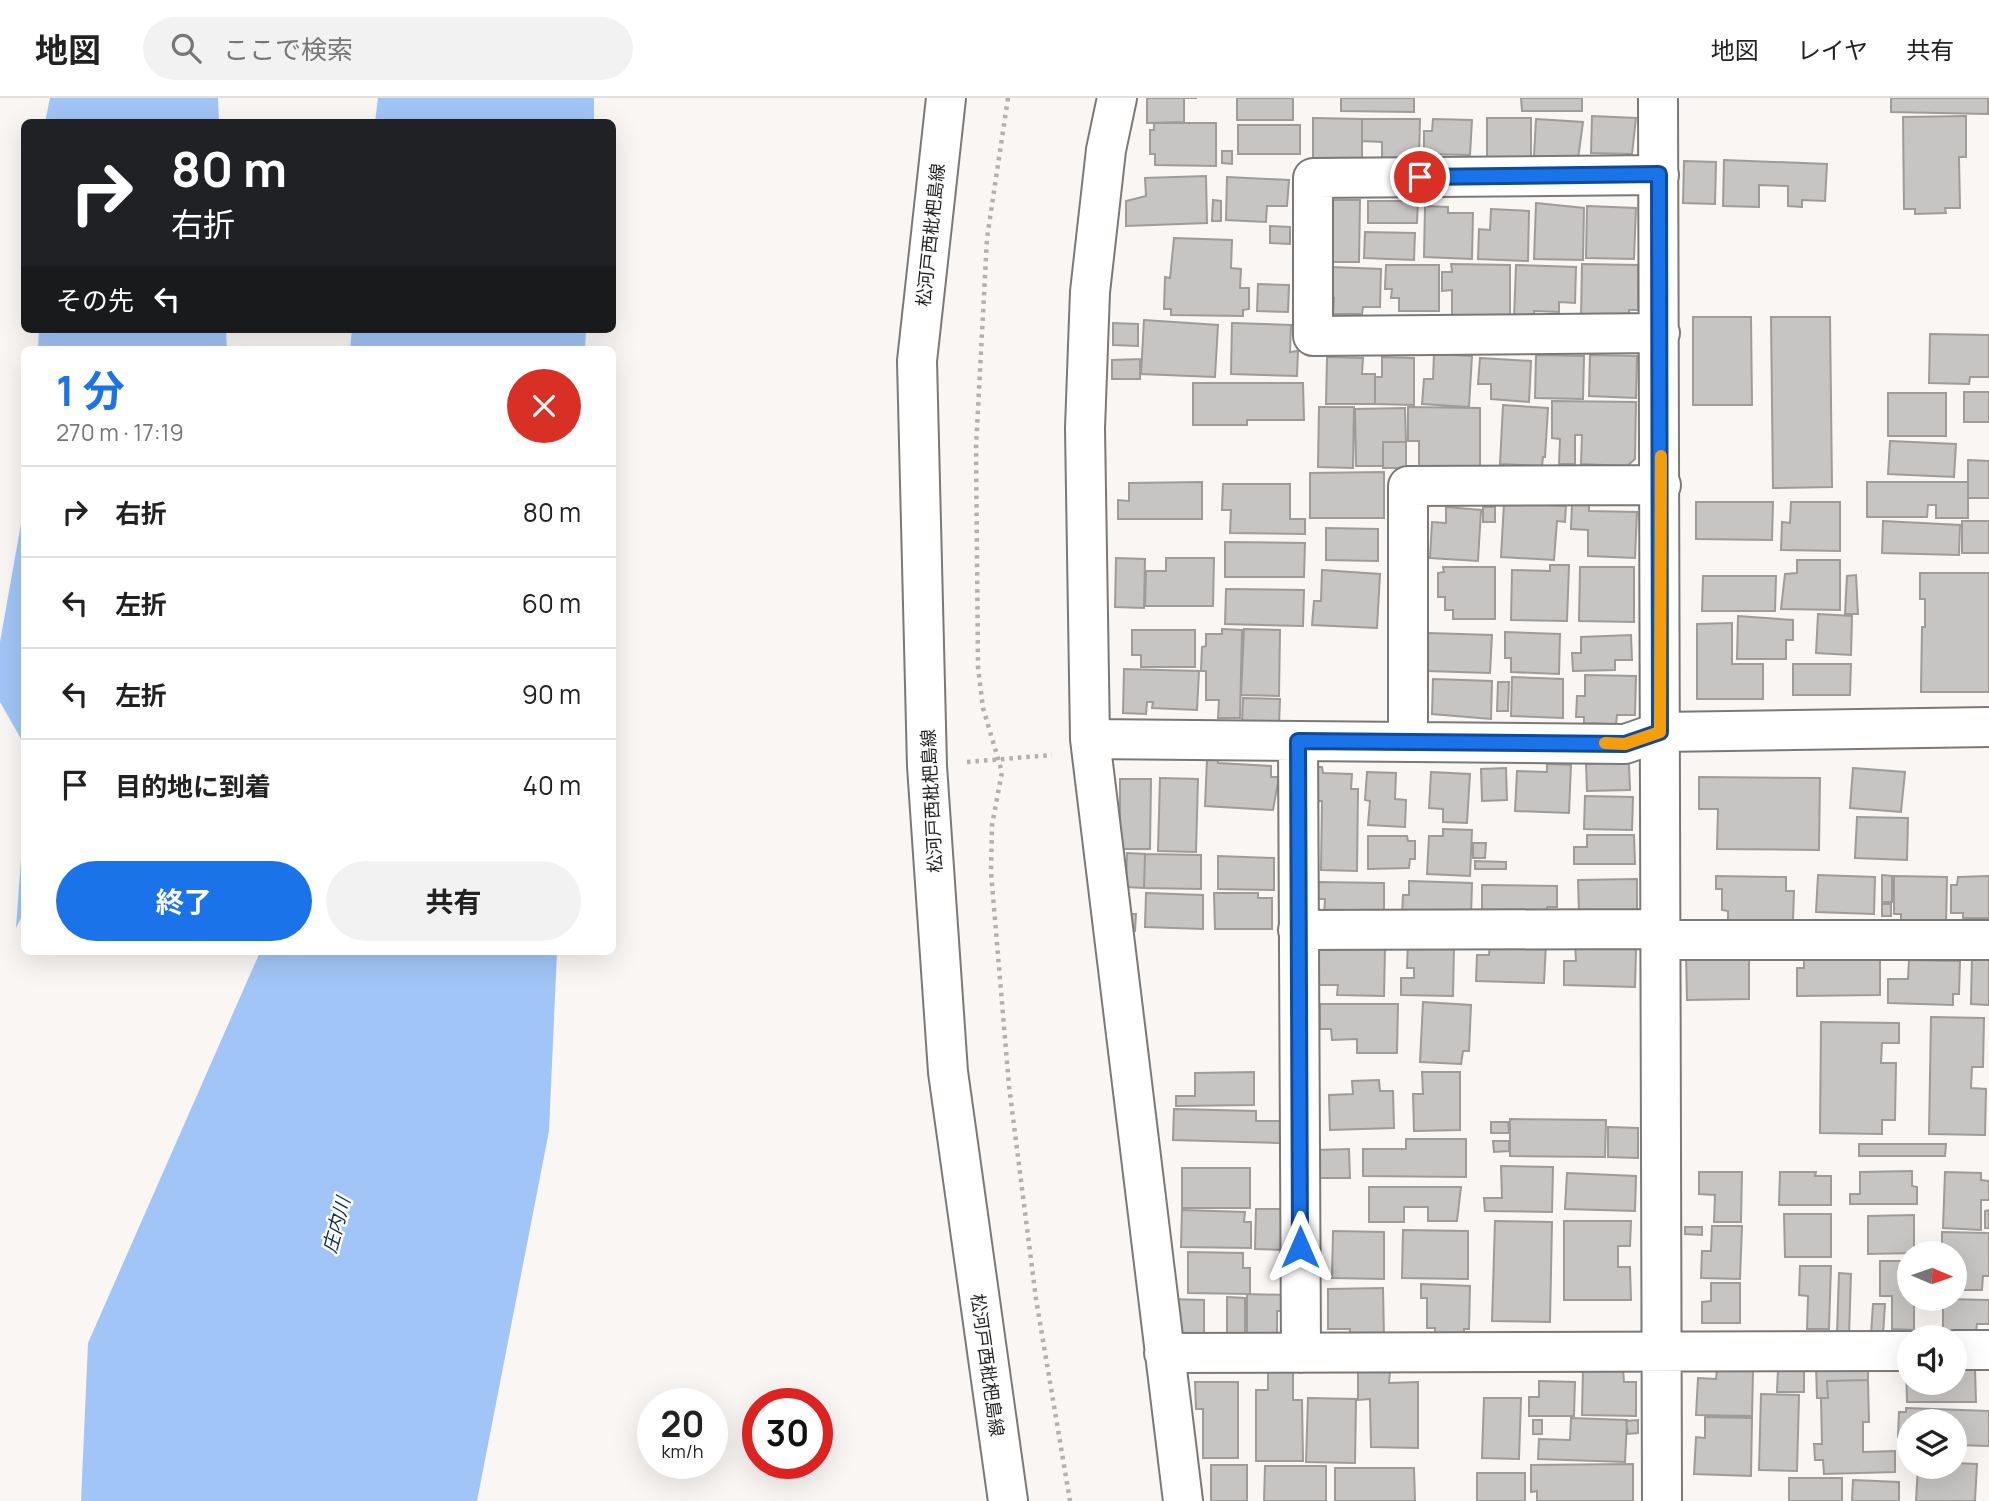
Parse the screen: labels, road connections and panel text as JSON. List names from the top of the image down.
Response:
{
  "streets": {
    "street": ["松河戸西枇杷島線"]
  },
  "water": ["庄内川"],
  "north": "right",
  "page": {
    "header": "地図",
    "search": "ここで検索",
    "nav": ["地図", "レイヤ", "共有"],
    "turn": ["80 m", "右折"],
    "then": "その先",
    "heading": ["1 分", "270 m · 17:19"],
    "list": [
      {
        "name": "右折",
        "value": "80 m"
      },
      {
        "name": "左折",
        "value": "60 m"
      },
      {
        "name": "左折",
        "value": "90 m"
      },
      {
        "name": "目的地に到着",
        "value": "40 m"
      }
    ],
    "buttons": ["終了", "共有"],
    "speed": "20 km/h",
    "limit": "30"
  }
}
